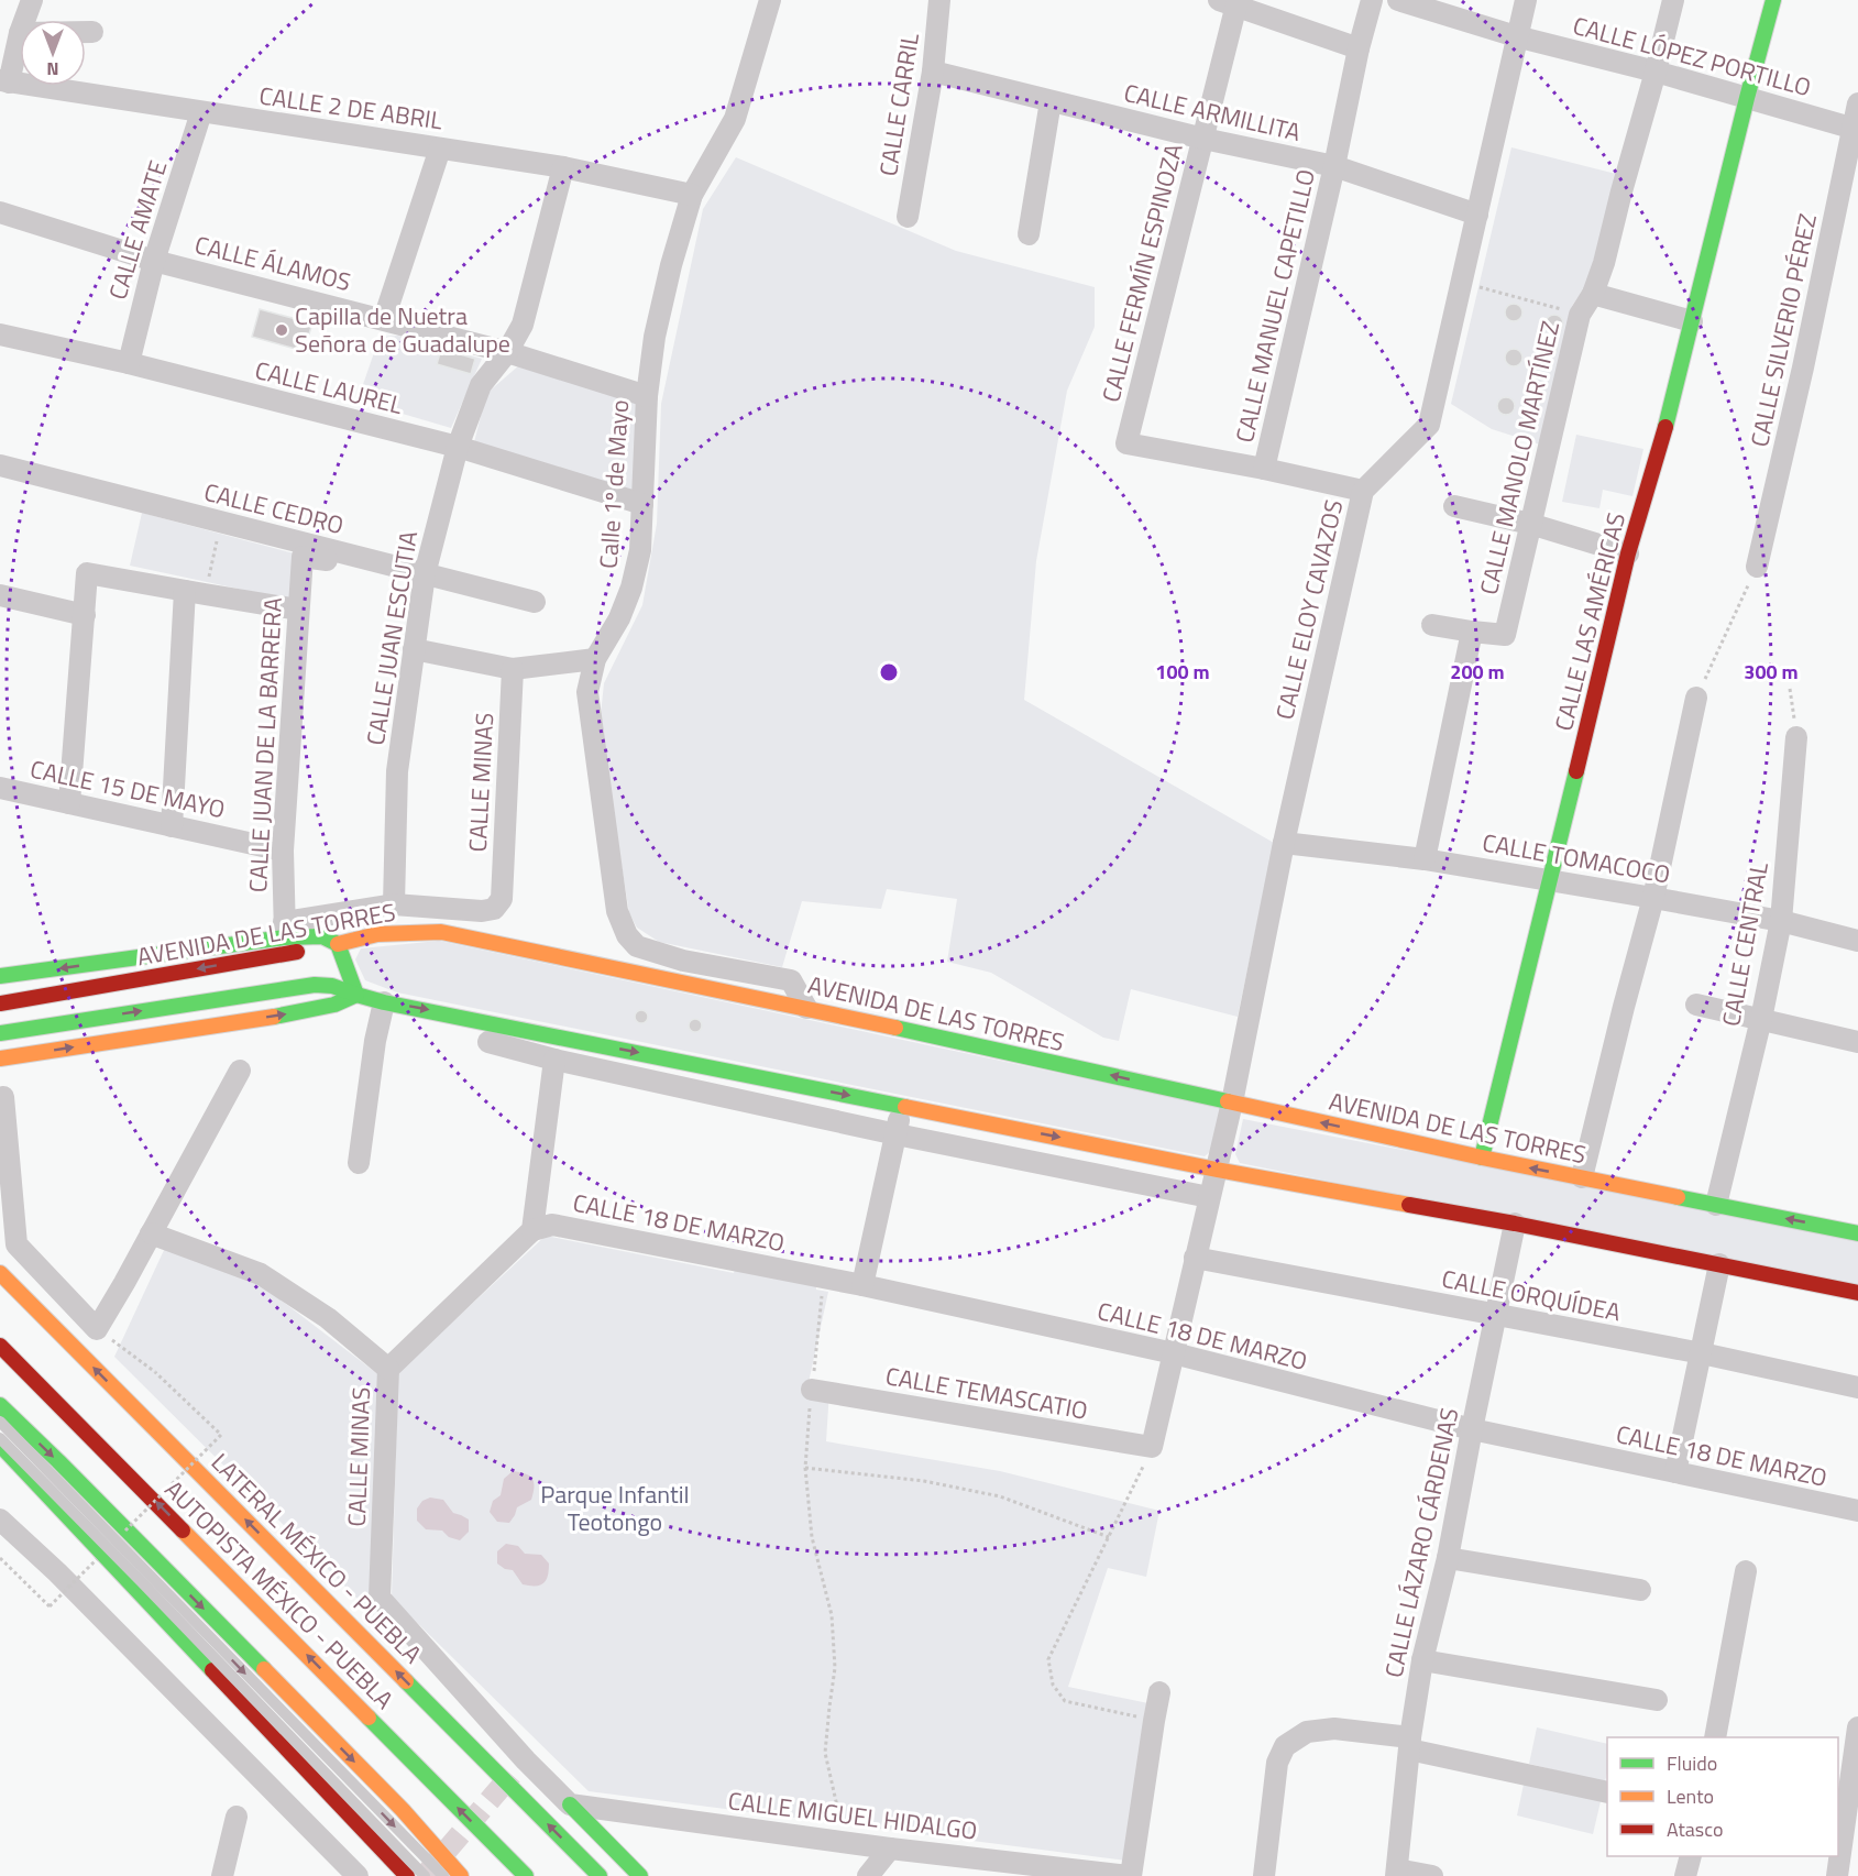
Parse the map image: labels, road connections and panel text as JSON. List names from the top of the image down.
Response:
{
  "streets": {
    "main road": [
      "CALLE LAS AMÉRICAS",
      "AVENIDA DE LAS TORRES",
      "LATERAL MÉXICO - PUEBLA",
      "AUTOPISTA MÉXICO - PUEBLA"
    ],
    "street": [
      "CALLE LÓPEZ PORTILLO",
      "CALLE CARRIL",
      "CALLE 2 DE ABRIL",
      "CALLE ARMILLITA",
      "CALLE AMATE",
      "CALLE ÁLAMOS",
      "CALLE FERMÍN ESPINOZA",
      "CALLE MANUEL CAPETILLO",
      "CALLE SILVERIO PÉREZ",
      "CALLE LAUREL",
      "CALLE MANOLO MARTÍNEZ",
      "Calle 1º de Mayo",
      "CALLE CEDRO",
      "CALLE ELOY CAVAZOS",
      "CALLE JUAN ESCUTIA",
      "CALLE JUAN DE LA BARRERA",
      "CALLE MINAS",
      "CALLE 15 DE MAYO",
      "CALLE TOMACOCO",
      "CALLE CENTRAL",
      "CALLE 18 DE MARZO",
      "CALLE ORQUÍDEA",
      "CALLE TEMASCATIO",
      "CALLE LÁZARO CÁRDENAS",
      "CALLE MIGUEL HIDALGO"
    ]
  },
  "crossings": [
    ["CALLE LÓPEZ PORTILLO", "CALLE SILVERIO PÉREZ"],
    ["CALLE LÓPEZ PORTILLO", "CALLE MANOLO MARTÍNEZ"],
    ["CALLE LÓPEZ PORTILLO", "CALLE ELOY CAVAZOS"],
    ["CALLE LÓPEZ PORTILLO", "CALLE LAS AMÉRICAS"],
    ["CALLE CARRIL", "CALLE ARMILLITA"],
    ["CALLE 2 DE ABRIL", "CALLE AMATE"],
    ["CALLE 2 DE ABRIL", "Calle 1º de Mayo"],
    ["CALLE 2 DE ABRIL", "CALLE JUAN ESCUTIA"],
    ["CALLE ARMILLITA", "CALLE FERMÍN ESPINOZA"],
    ["CALLE ARMILLITA", "CALLE MANUEL CAPETILLO"],
    ["CALLE ARMILLITA", "CALLE ELOY CAVAZOS"],
    ["CALLE AMATE", "CALLE ÁLAMOS"],
    ["CALLE AMATE", "CALLE LAUREL"],
    ["CALLE ÁLAMOS", "Calle 1º de Mayo"],
    ["CALLE ÁLAMOS", "CALLE JUAN ESCUTIA"],
    ["CALLE FERMÍN ESPINOZA", "CALLE MANUEL CAPETILLO"],
    ["CALLE LAUREL", "Calle 1º de Mayo"],
    ["CALLE LAUREL", "CALLE JUAN ESCUTIA"],
    ["Calle 1º de Mayo", "AVENIDA DE LAS TORRES"],
    ["CALLE CEDRO", "CALLE JUAN ESCUTIA"],
    ["CALLE CEDRO", "CALLE JUAN DE LA BARRERA"],
    ["CALLE ELOY CAVAZOS", "CALLE TOMACOCO"],
    ["CALLE ELOY CAVAZOS", "AVENIDA DE LAS TORRES"],
    ["CALLE ELOY CAVAZOS", "CALLE 18 DE MARZO"],
    ["CALLE ELOY CAVAZOS", "CALLE ORQUÍDEA"],
    ["CALLE ELOY CAVAZOS", "CALLE TEMASCATIO"],
    ["CALLE LAS AMÉRICAS", "CALLE TOMACOCO"],
    ["CALLE LAS AMÉRICAS", "AVENIDA DE LAS TORRES"],
    ["CALLE JUAN ESCUTIA", "CALLE MINAS"],
    ["CALLE JUAN DE LA BARRERA", "CALLE 15 DE MAYO"],
    ["CALLE MINAS", "CALLE 18 DE MARZO"],
    ["CALLE MINAS", "CALLE MIGUEL HIDALGO"],
    ["CALLE TOMACOCO", "CALLE CENTRAL"],
    ["AVENIDA DE LAS TORRES", "CALLE CENTRAL"],
    ["CALLE 18 DE MARZO", "CALLE LÁZARO CÁRDENAS"],
    ["CALLE ORQUÍDEA", "CALLE LÁZARO CÁRDENAS"]
  ],
  "parks": ["Parque Infantil Teotongo"],
  "places": ["Capilla de Nuetra Señora de Guadalupe"],
  "legend": ["Fluido", "Lento", "Atasco"],
  "north": "bottom",
  "rings": ["100 m", "200 m", "300 m"]
}
